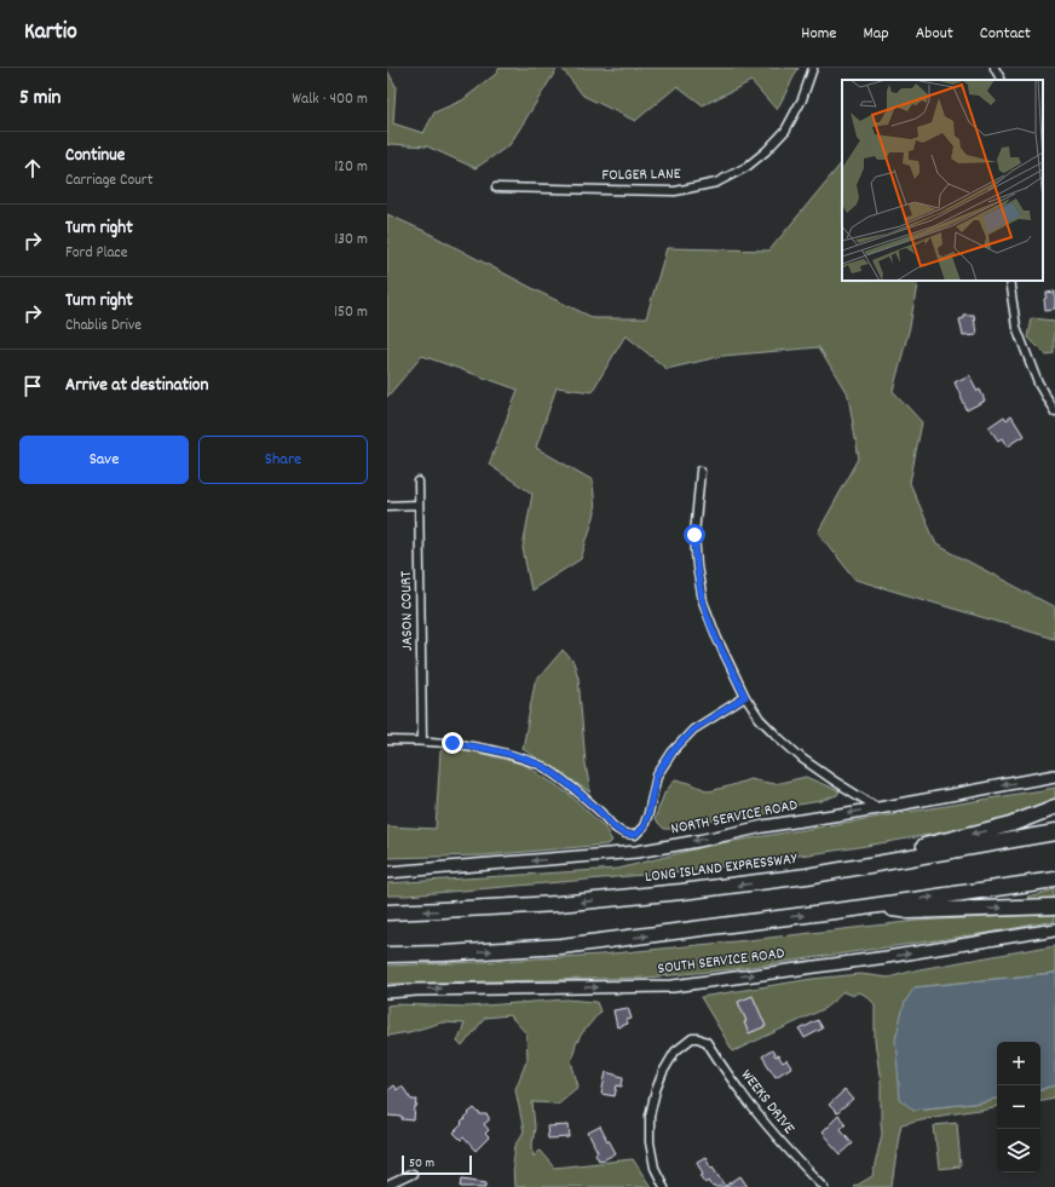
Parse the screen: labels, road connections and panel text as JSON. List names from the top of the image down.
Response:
{
  "streets": {
    "highway": ["LONG ISLAND EXPRESSWAY"],
    "main road": ["NORTH SERVICE ROAD", "SOUTH SERVICE ROAD"],
    "street": ["FOLGER LANE", "JASON COURT", "WEEKS DRIVE"]
  },
  "one_way": ["NORTH SERVICE ROAD", "SOUTH SERVICE ROAD"],
  "scale_bar": "50 m",
  "page": {
    "header": "Kartio",
    "nav": [
      "Home",
      "Map",
      "About",
      "Contact"
    ],
    "heading": ["5 min", "Walk · 400 m"],
    "list": [
      ["Continue", "Carriage Court", "120 m"],
      ["Turn right", "Ford Place", "130 m"],
      ["Turn right", "Chablis Drive", "150 m"],
      "Arrive at destination"
    ],
    "buttons": ["Save", "Share"],
    "map_buttons": ["+", "−"],
    "scale": "50 m"
  }
}
